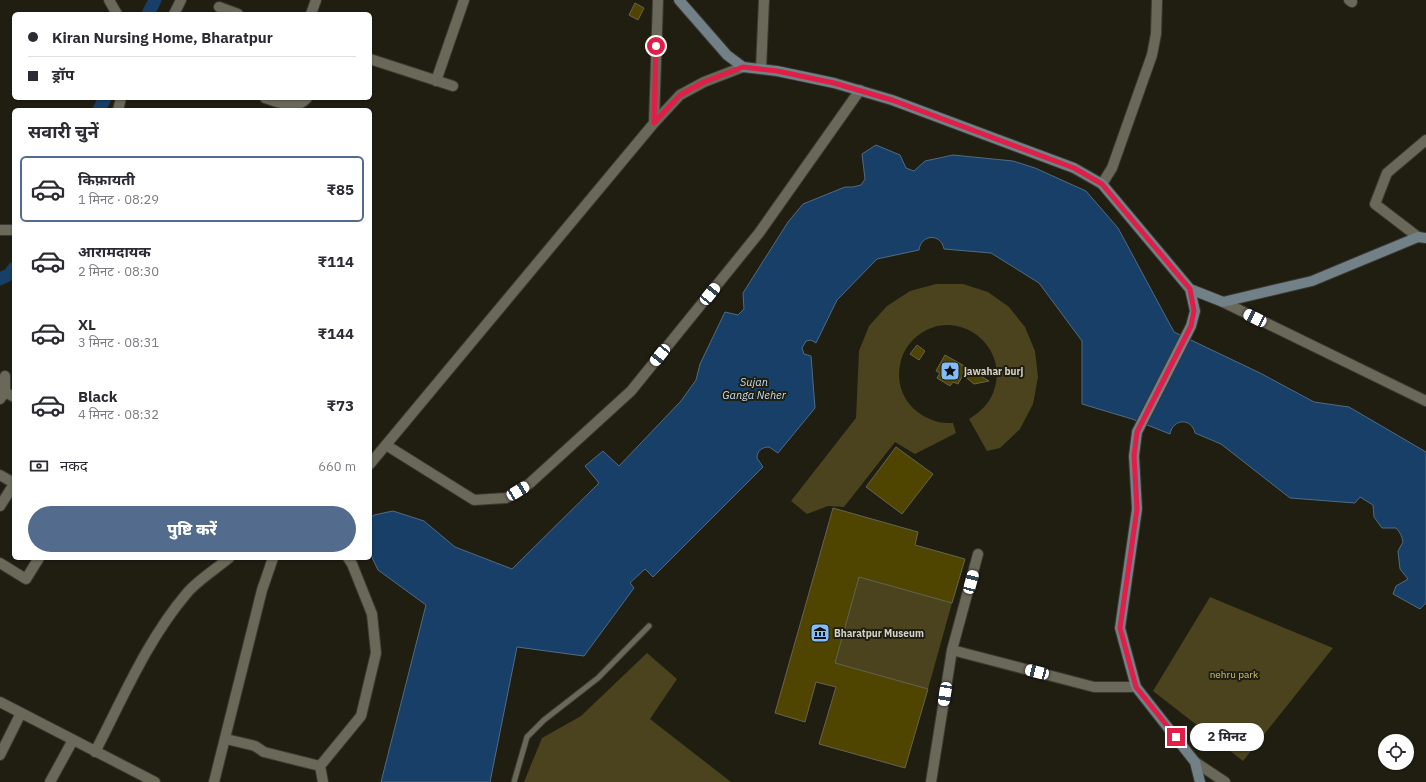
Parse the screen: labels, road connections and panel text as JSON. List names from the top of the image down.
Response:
{
  "water": ["Sujan Ganga Neher"],
  "parks": ["nehru park"],
  "places": {
    "place": ["jawahar burj"],
    "museum": ["Bharatpur Museum"]
  },
  "page": {
    "banner": ["Kiran Nursing Home, Bharatpur", "ड्रॉप"],
    "heading": "सवारी चुनें",
    "list": [
      {
        "name": "किफ़ायती",
        "note": "1 मिनट · 08:29",
        "value": "₹85"
      },
      {
        "name": "आरामदायक",
        "note": "2 मिनट · 08:30",
        "value": "₹114"
      },
      {
        "name": "XL",
        "note": "3 मिनट · 08:31",
        "value": "₹144"
      },
      {
        "name": "Black",
        "note": "4 मिनट · 08:32",
        "value": "₹73"
      }
    ],
    "pay": ["नकद", "660 m"],
    "buttons": "पुष्टि करें",
    "bubble": "2 मिनट"
  }
}
